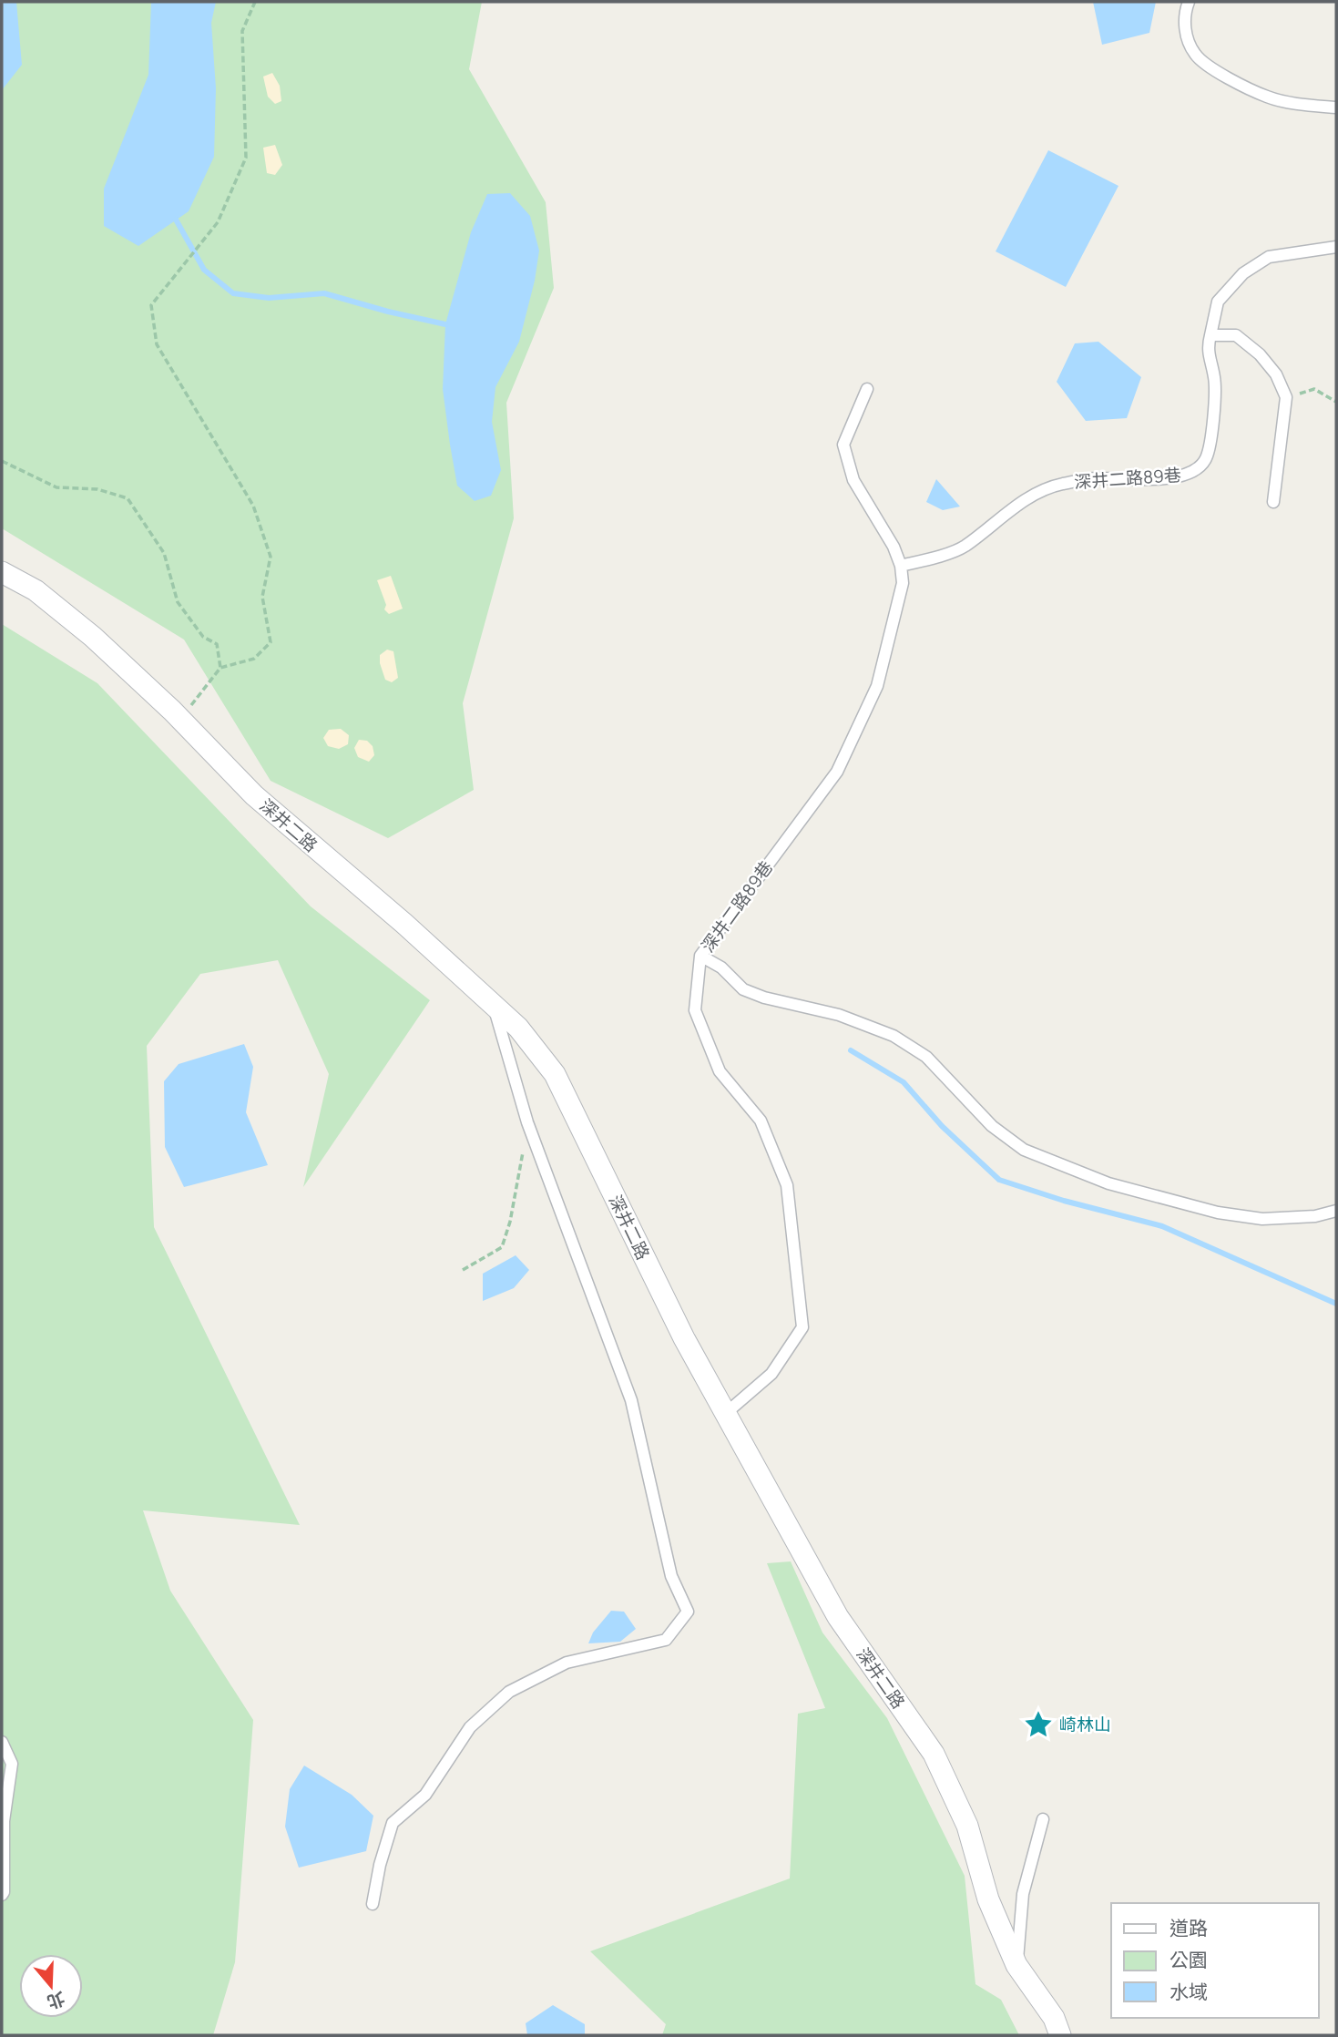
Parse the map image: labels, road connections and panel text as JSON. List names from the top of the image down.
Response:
{
  "streets": {
    "street": ["深井二路"],
    "lane": ["深井二路89巷"]
  },
  "crossings": [
    ["深井二路89巷", "深井二路"]
  ],
  "places": {
    "place": ["崎林山"]
  },
  "legend": ["道路", "公園", "水域"],
  "north": "bottom"
}
